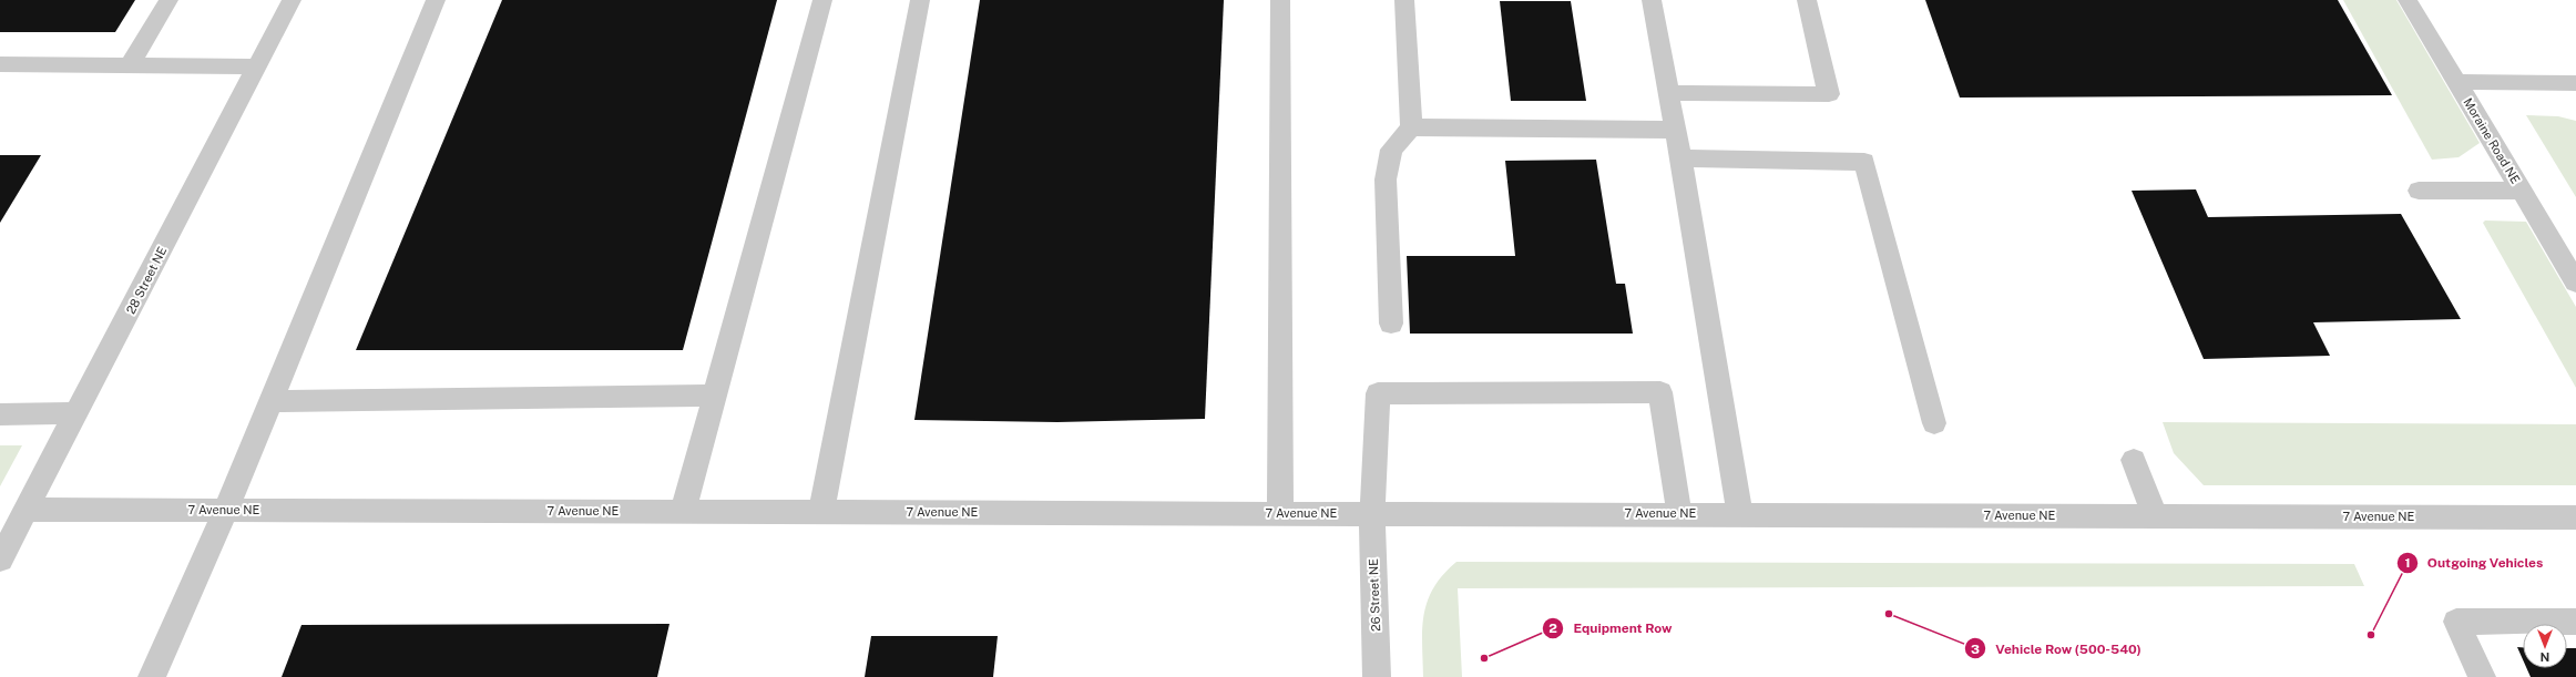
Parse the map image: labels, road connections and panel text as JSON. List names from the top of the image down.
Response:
{
  "streets": {
    "street": [
      "Moraine Road NE",
      "28 Street NE",
      "7 Avenue NE",
      "26 Street NE"
    ]
  },
  "crossings": [
    ["28 Street NE", "7 Avenue NE"],
    ["7 Avenue NE", "26 Street NE"]
  ],
  "places": ["Vehicle Row (500-540)", "Outgoing Vehicles", "Equipment Row"],
  "north": "bottom"
}
